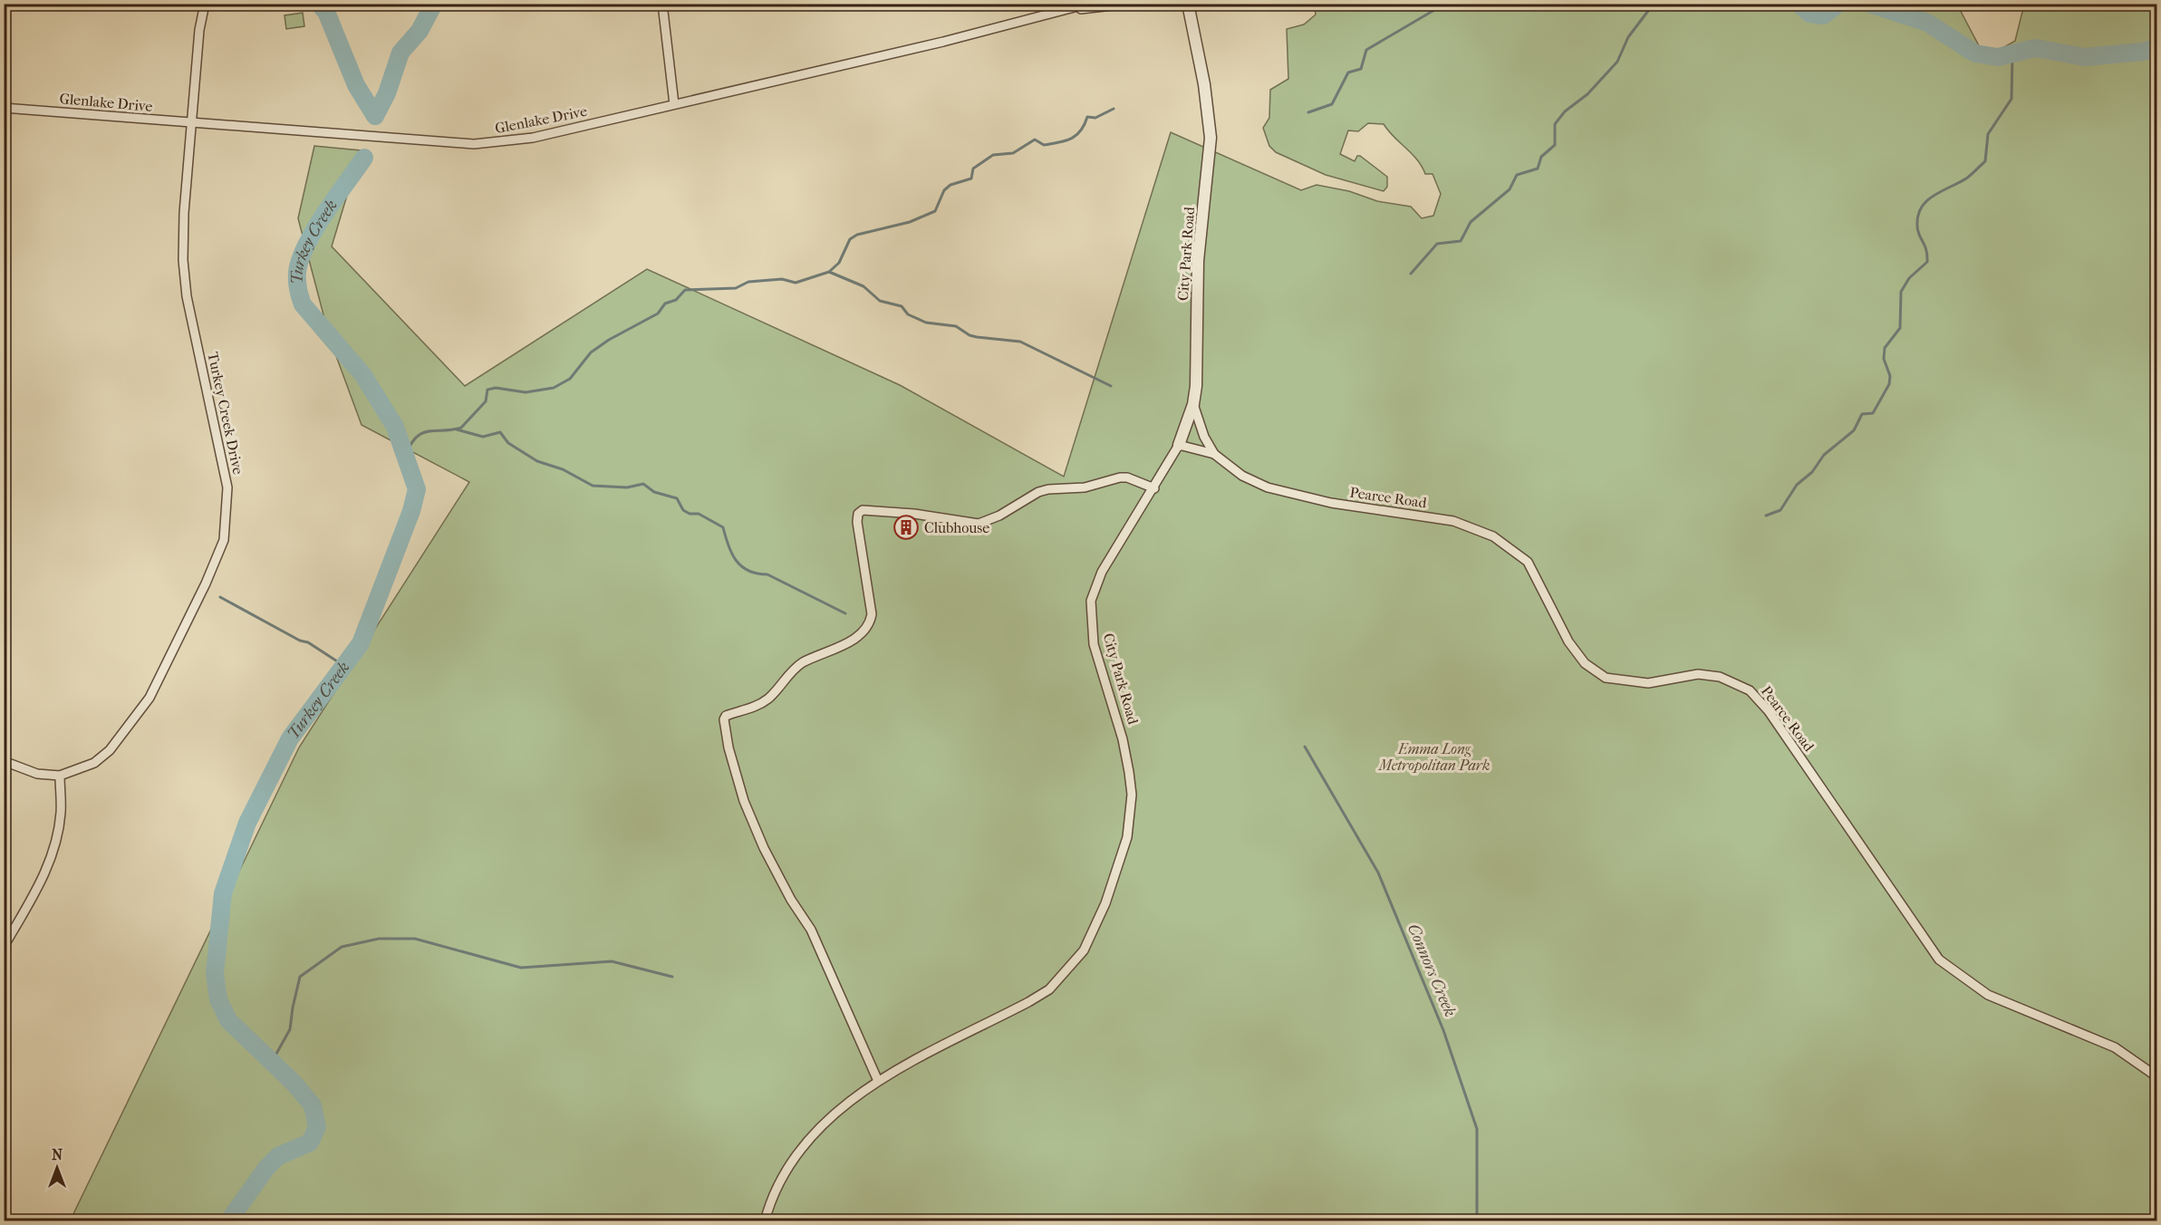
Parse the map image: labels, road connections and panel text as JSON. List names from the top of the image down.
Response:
{
  "streets": {
    "street": [
      "Glenlake Drive",
      "City Park Road",
      "Turkey Creek Drive",
      "Pearce Road"
    ]
  },
  "crossings": [
    ["Glenlake Drive", "Turkey Creek Drive"],
    ["City Park Road", "Pearce Road"]
  ],
  "water": ["Turkey Creek", "Connors Creek"],
  "parks": ["Emma Long Metropolitan Park"],
  "places": {
    "building": ["Clubhouse"]
  },
  "north": "top"
}
